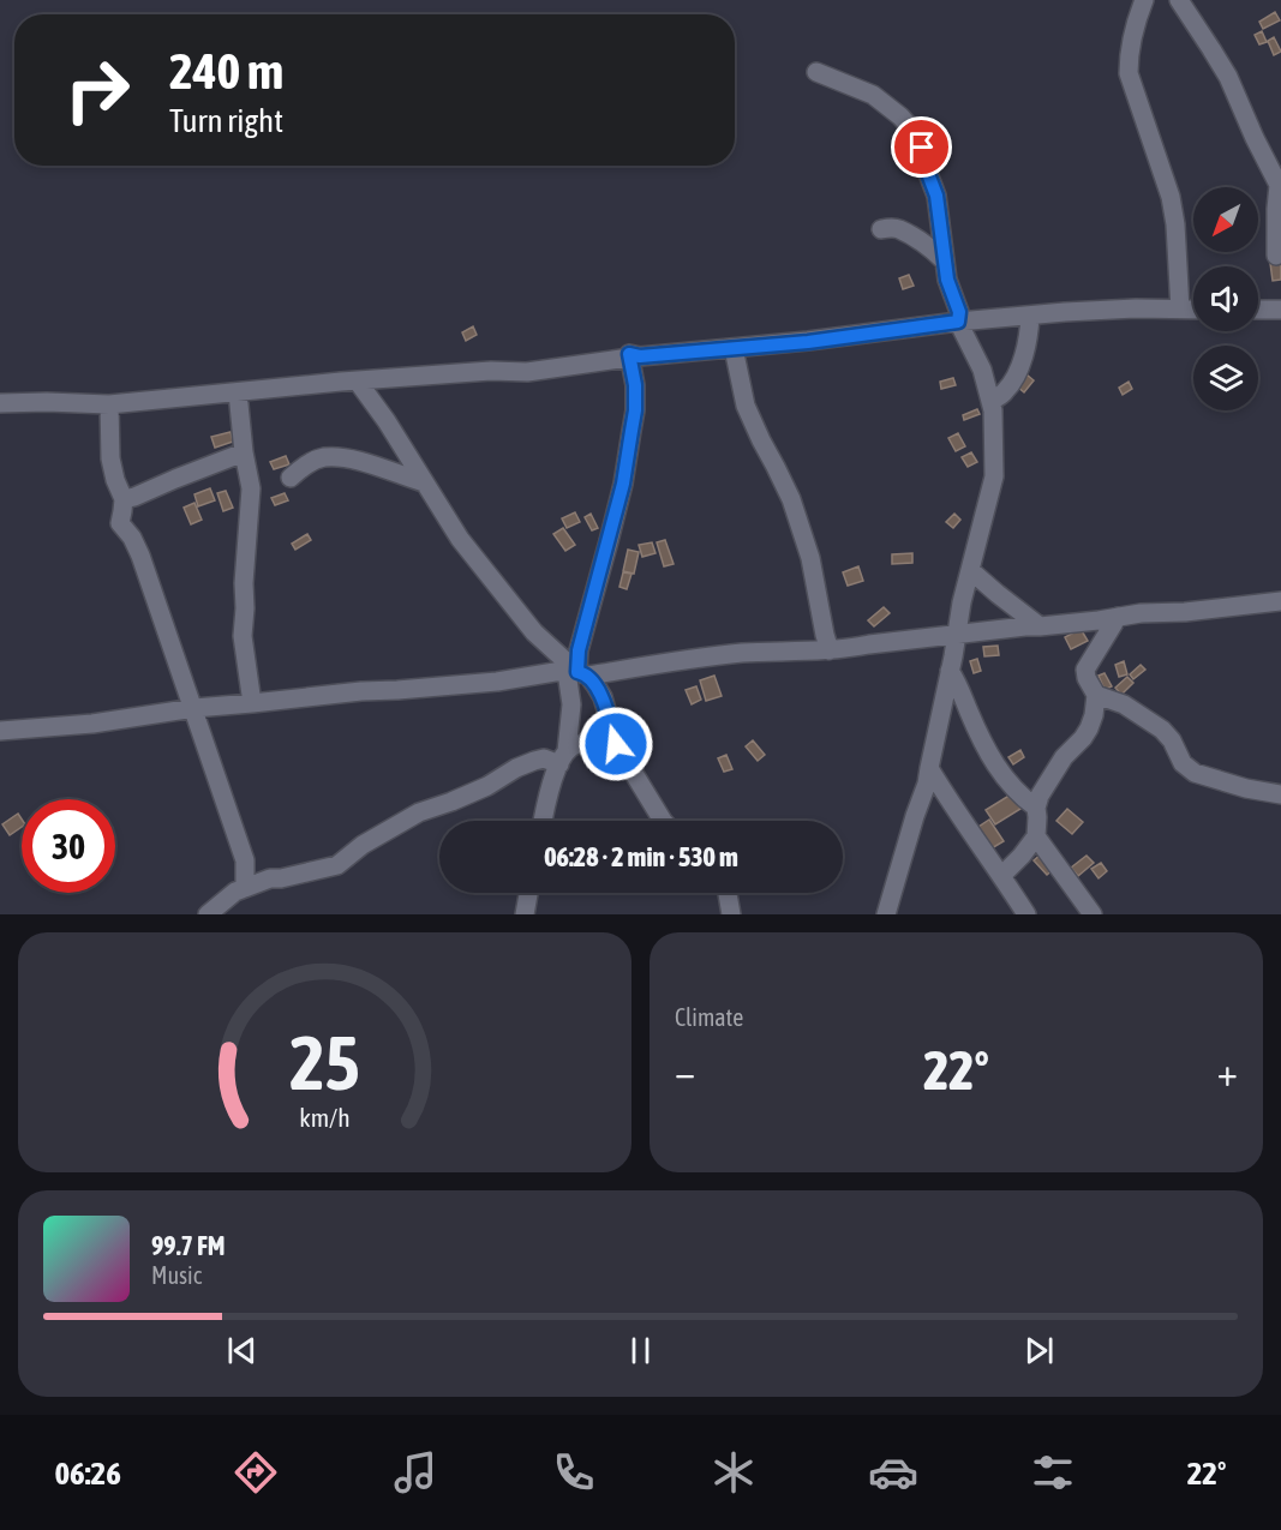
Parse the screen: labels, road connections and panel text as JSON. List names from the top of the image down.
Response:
{
  "north": "bottom left",
  "page": {
    "turn": ["240 m", "Turn right"],
    "limit": "30",
    "trip": "06:28 · 2 min · 530 m",
    "tile": "Climate",
    "heat": ["−", "22°", "+"],
    "song": ["99.7 FM", "Music"],
    "tabs": ["06:26", "22°"],
    "gauge": ["25", "km/h"]
  }
}
